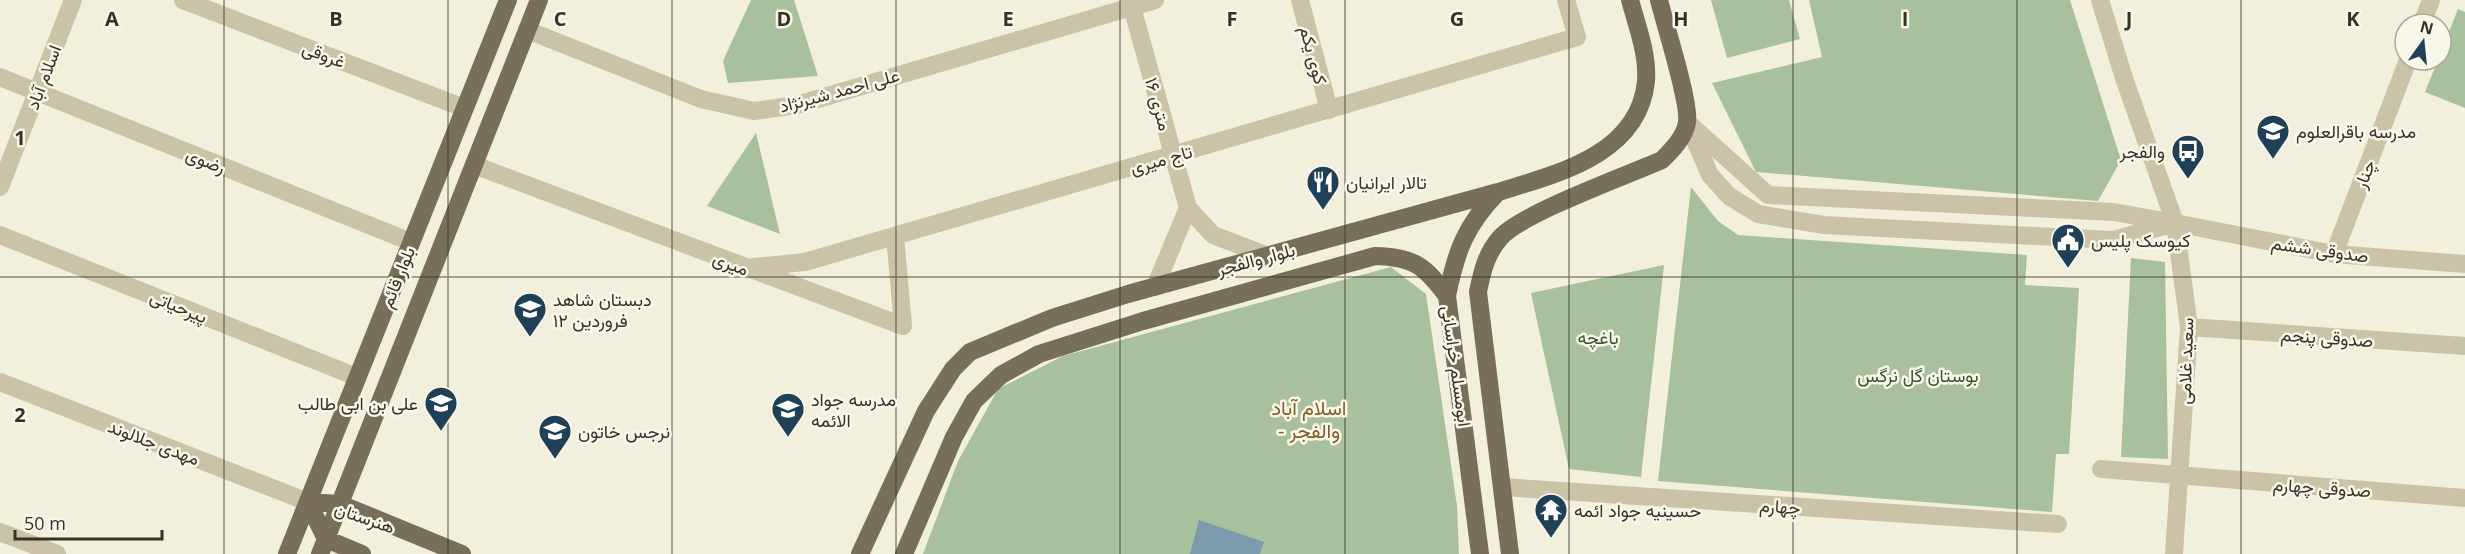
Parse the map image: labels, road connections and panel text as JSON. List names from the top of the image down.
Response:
{
  "streets": {
    "main road": [
      "بلوار والفجر",
      "بلوار قائم",
      "ابومسلم خراسانی",
      "هنرستان"
    ],
    "street": [
      "غروقی",
      "کوی یکم",
      "اسلام آباد",
      "علی احمد شیرنژاد",
      "۱۶ متری",
      "تاج میری",
      "رضوی",
      "چنار",
      "صدوقی ششم",
      "میری",
      "پیرحیاتی",
      "صدوقی پنجم",
      "سعید غلامی",
      "مهدی جلالوند",
      "صدوقی چهارم",
      "چهارم"
    ]
  },
  "crossings": [
    ["غروقی", "بلوار قائم"],
    ["کوی یکم", "تاج میری"],
    ["اسلام آباد", "رضوی"],
    ["علی احمد شیرنژاد", "۱۶ متری"],
    ["علی احمد شیرنژاد", "بلوار قائم"],
    ["۱۶ متری", "تاج میری"],
    ["تاج میری", "میری"],
    ["رضوی", "بلوار قائم"],
    ["چنار", "صدوقی ششم"],
    ["صدوقی ششم", "سعید غلامی"],
    ["صدوقی ششم", "ابومسلم خراسانی"],
    ["بلوار والفجر", "ابومسلم خراسانی"],
    ["میری", "بلوار قائم"],
    ["بلوار قائم", "پیرحیاتی"],
    ["بلوار قائم", "مهدی جلالوند"],
    ["بلوار قائم", "هنرستان"],
    ["صدوقی پنجم", "سعید غلامی"],
    ["سعید غلامی", "صدوقی چهارم"],
    ["ابومسلم خراسانی", "چهارم"],
    ["مهدی جلالوند", "هنرستان"]
  ],
  "districts": ["اسلام آباد - والفجر"],
  "parks": ["باغچه", "بوستان گل نرگس"],
  "places": {
    "school or university": [
      "مدرسه باقرالعلوم",
      "دبستان شاهد ۱۲ فروردین",
      "علی بن ابی طالب",
      "مدرسه جواد الائمه",
      "نرجس خاتون"
    ],
    "bus stop": ["والفجر"],
    "restaurant": ["تالار ایرانیان"],
    "public building": ["کیوسک پلیس"],
    "temple": ["حسینیه جواد ائمه"]
  },
  "scale_bar": "50 m",
  "north": "top",
  "grid": {
    "columns": [
      "A",
      "B",
      "C",
      "D",
      "E",
      "F",
      "G",
      "H",
      "I",
      "J",
      "K"
    ],
    "rows": ["1", "2"]
  }
}
